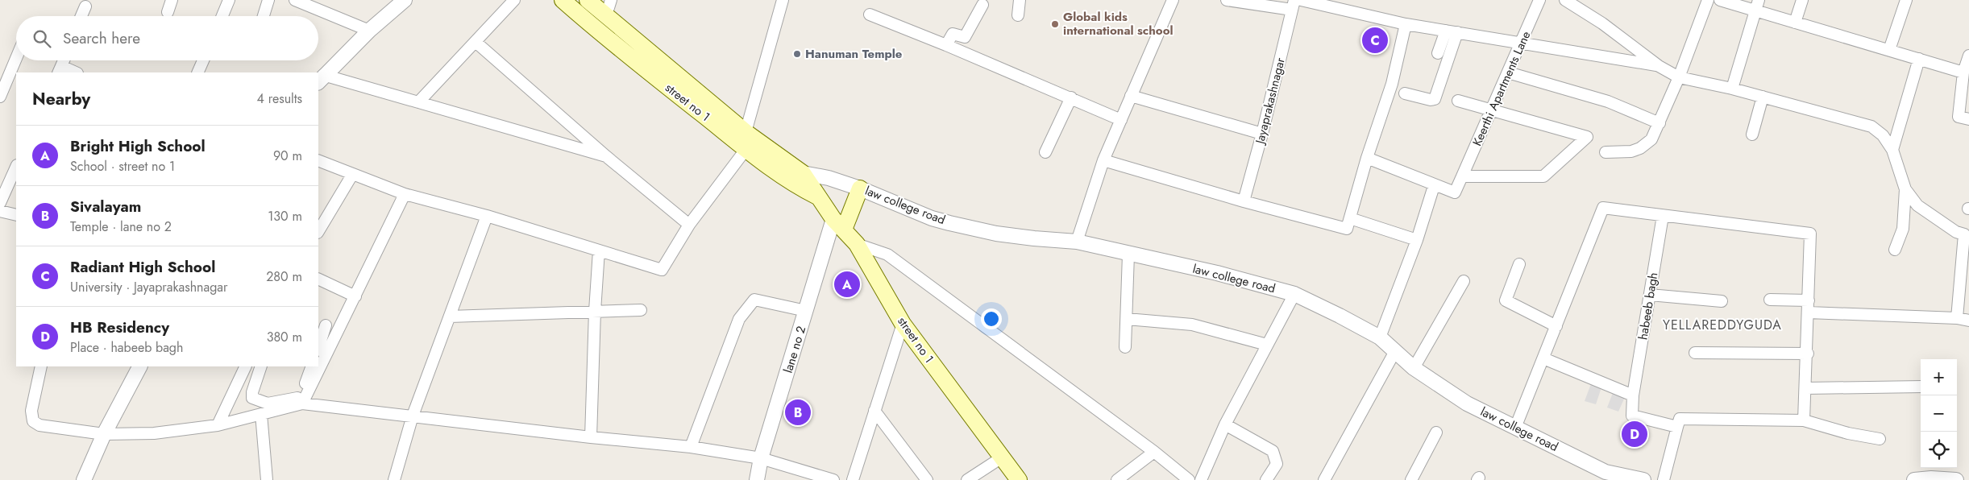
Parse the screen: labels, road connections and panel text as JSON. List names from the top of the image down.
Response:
{
  "streets": {
    "main road": ["street no 1"],
    "street": [
      "Keerthi Apartments Lane",
      "Jayaprakashnagar",
      "law college road",
      "habeeb bagh",
      "lane no 2"
    ]
  },
  "crossings": [
    ["street no 1", "law college road"],
    ["street no 1", "lane no 2"]
  ],
  "districts": ["YELLAREDDYGUDA"],
  "places": ["Global kids international school", "Hanuman Temple"],
  "page": {
    "search": "Search here",
    "pins": [
      "C",
      "A",
      "B",
      "D"
    ],
    "heading": ["Nearby", "4 results"],
    "list": [
      {
        "mark": "A",
        "name": "Bright High School",
        "note": "School · street no 1",
        "value": "90 m"
      },
      {
        "mark": "B",
        "name": "Sivalayam",
        "note": "Temple · lane no 2",
        "value": "130 m"
      },
      {
        "mark": "C",
        "name": "Radiant High School",
        "note": "University · Jayaprakashnagar",
        "value": "280 m"
      },
      {
        "mark": "D",
        "name": "HB Residency",
        "note": "Place · habeeb bagh",
        "value": "380 m"
      }
    ],
    "map_buttons": ["+", "−"]
  }
}
